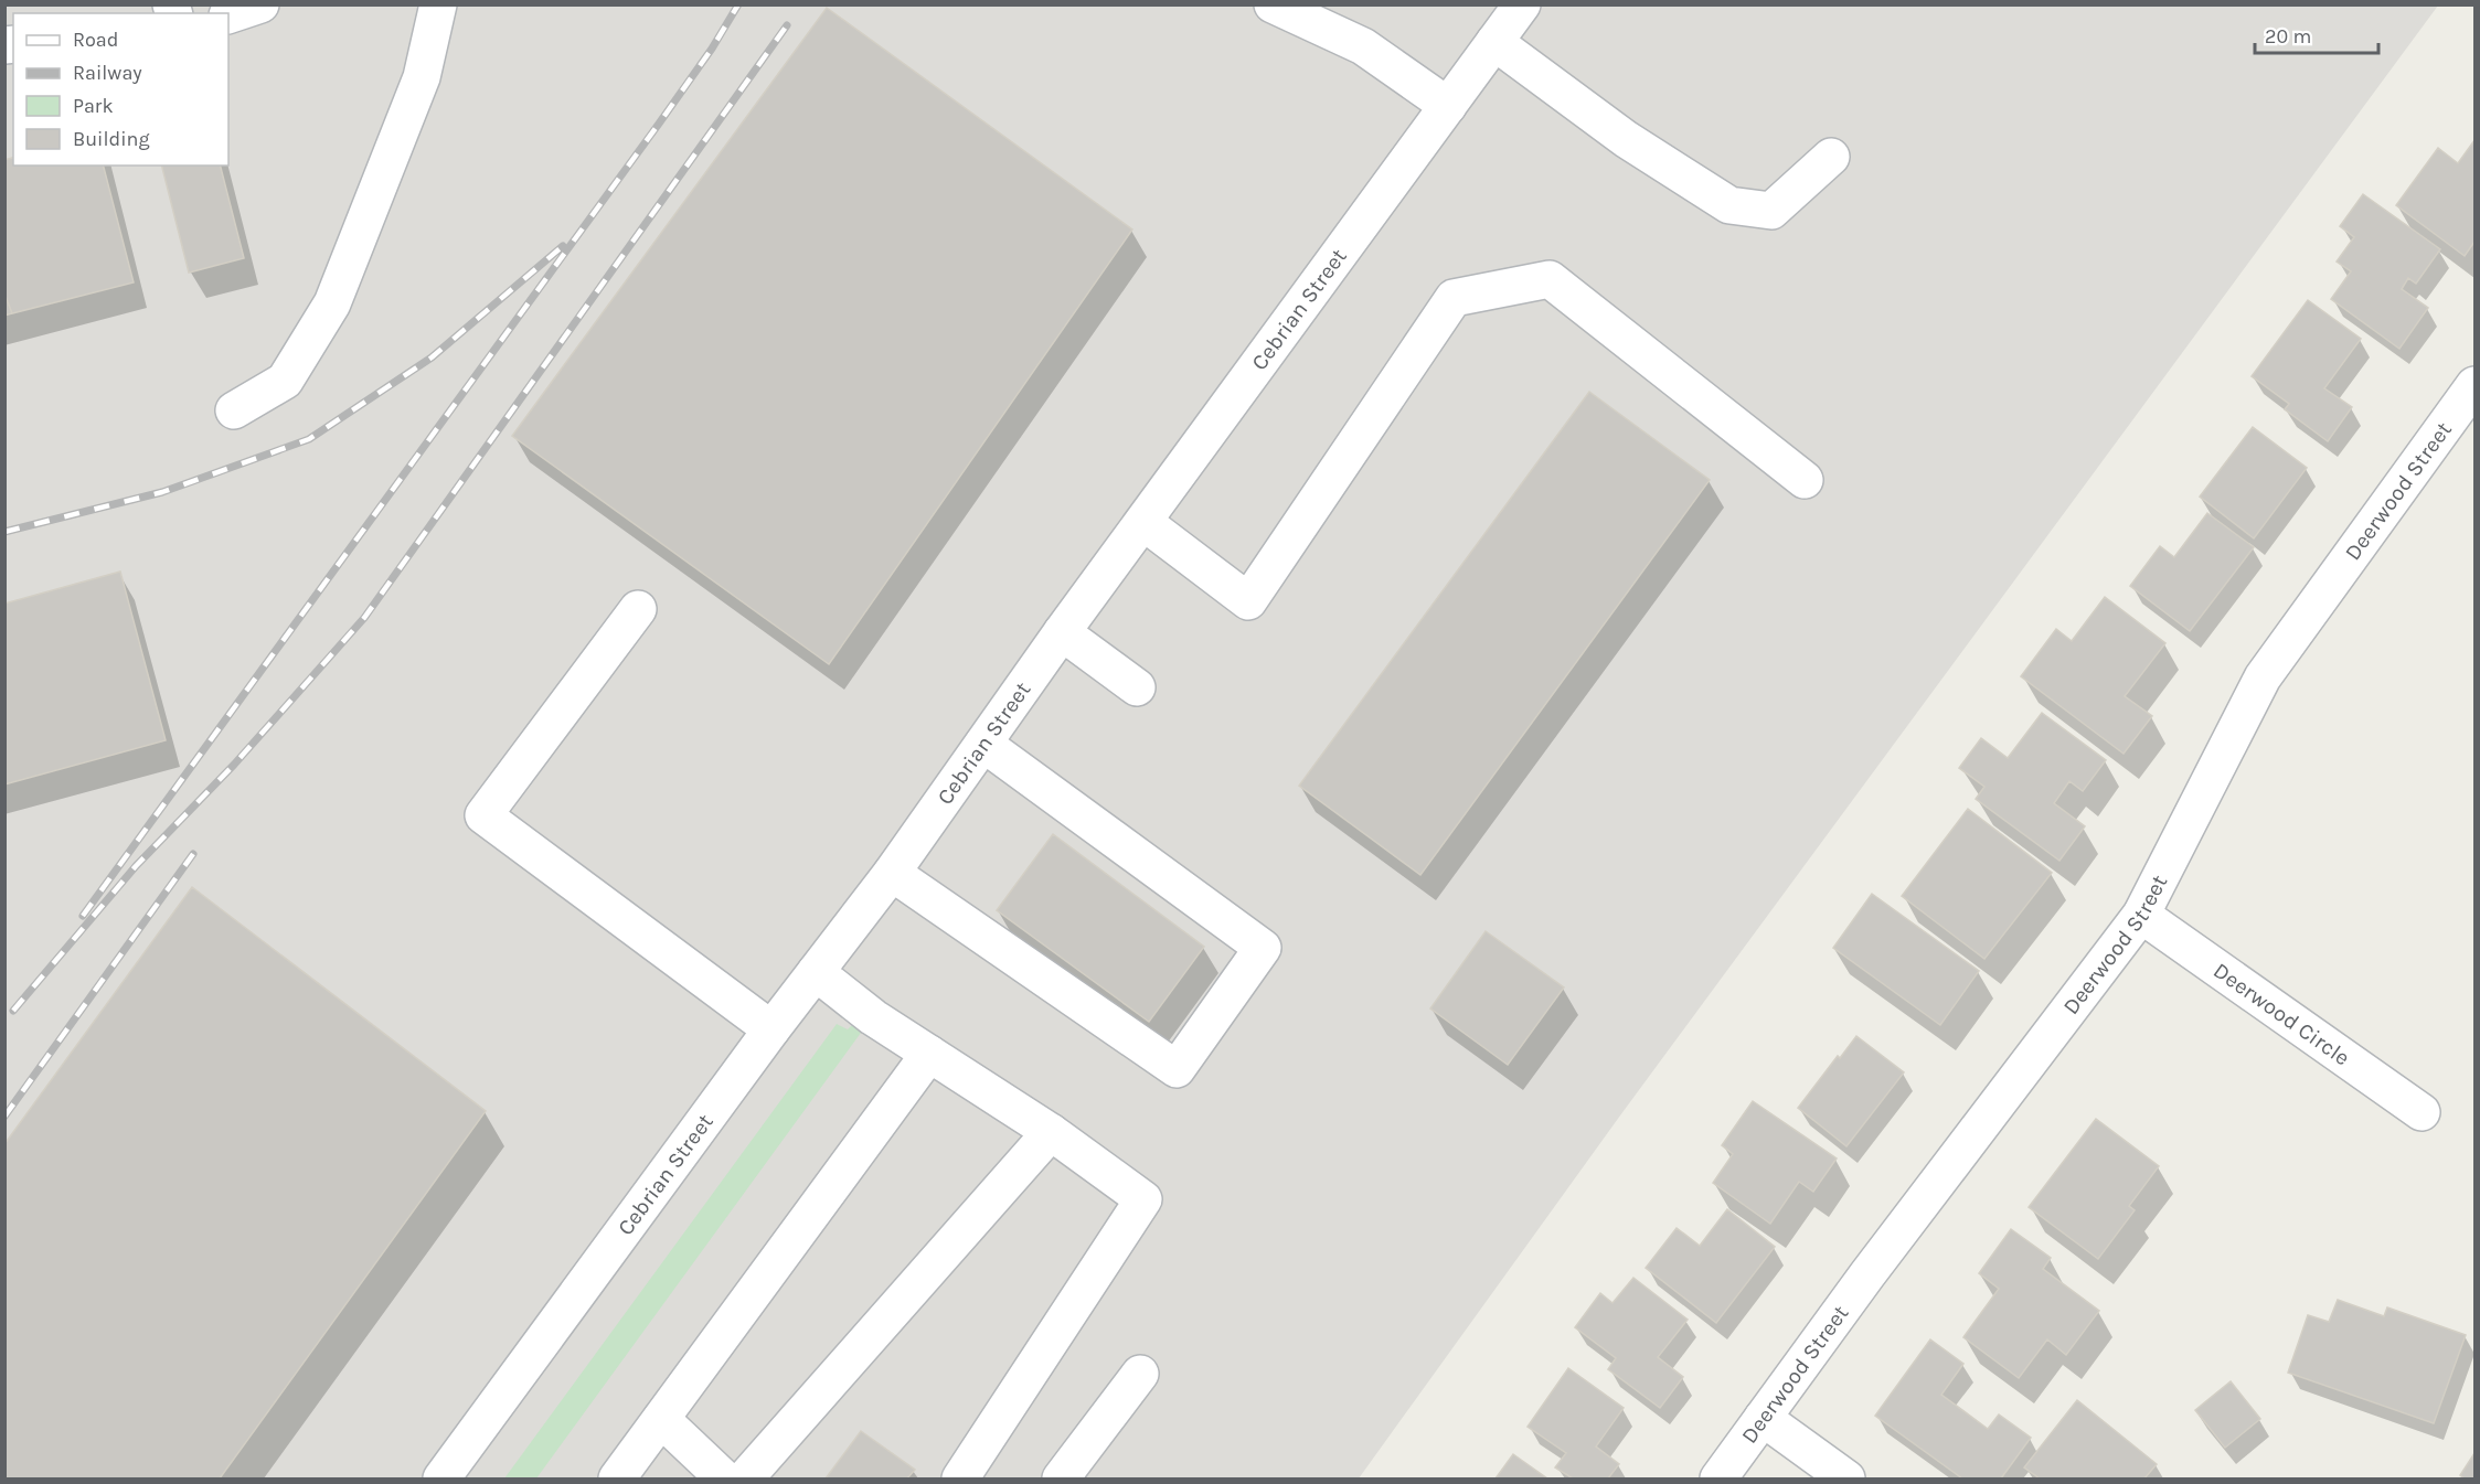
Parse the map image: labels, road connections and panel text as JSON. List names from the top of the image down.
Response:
{
  "streets": {
    "street": ["Cebrian Street", "Deerwood Street", "Deerwood Circle"]
  },
  "crossings": [
    ["Deerwood Street", "Deerwood Circle"]
  ],
  "legend": [
    "Road",
    "Railway",
    "Park",
    "Building"
  ],
  "scale_bar": "20 m"
}
